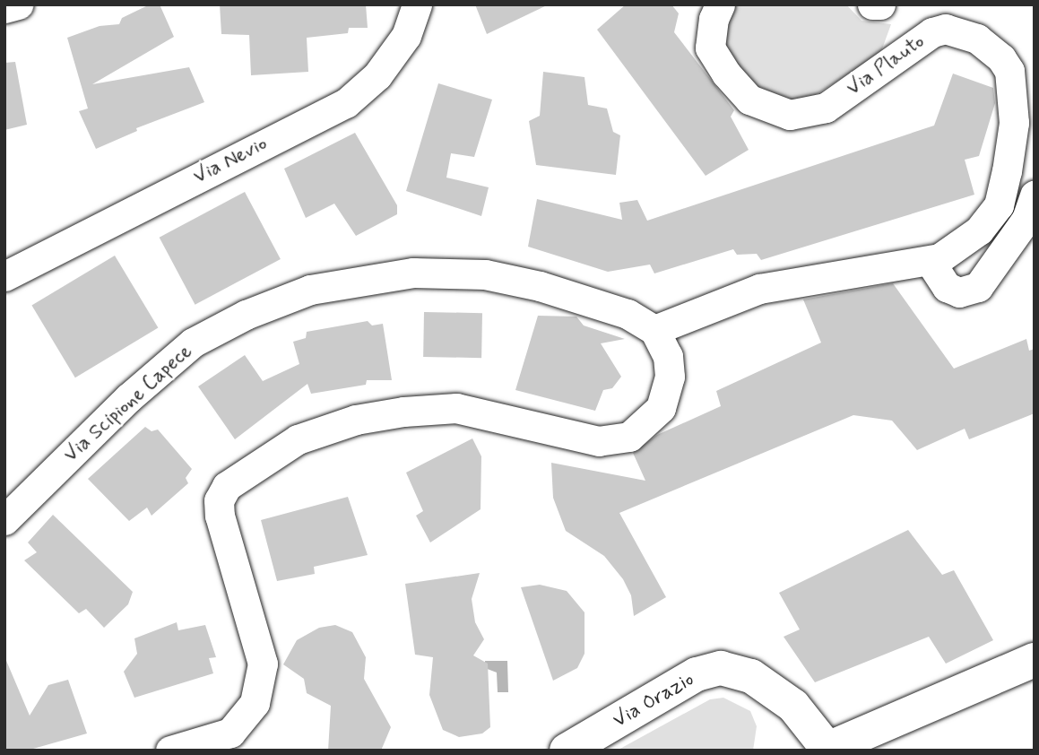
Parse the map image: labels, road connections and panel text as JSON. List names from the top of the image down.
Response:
{
  "streets": {
    "street": [
      "Via Plauto",
      "Via Nevio",
      "Via Scipione Capece",
      "Via Orazio"
    ]
  },
  "crossings": [
    ["Via Plauto", "Via Scipione Capece"]
  ]
}
